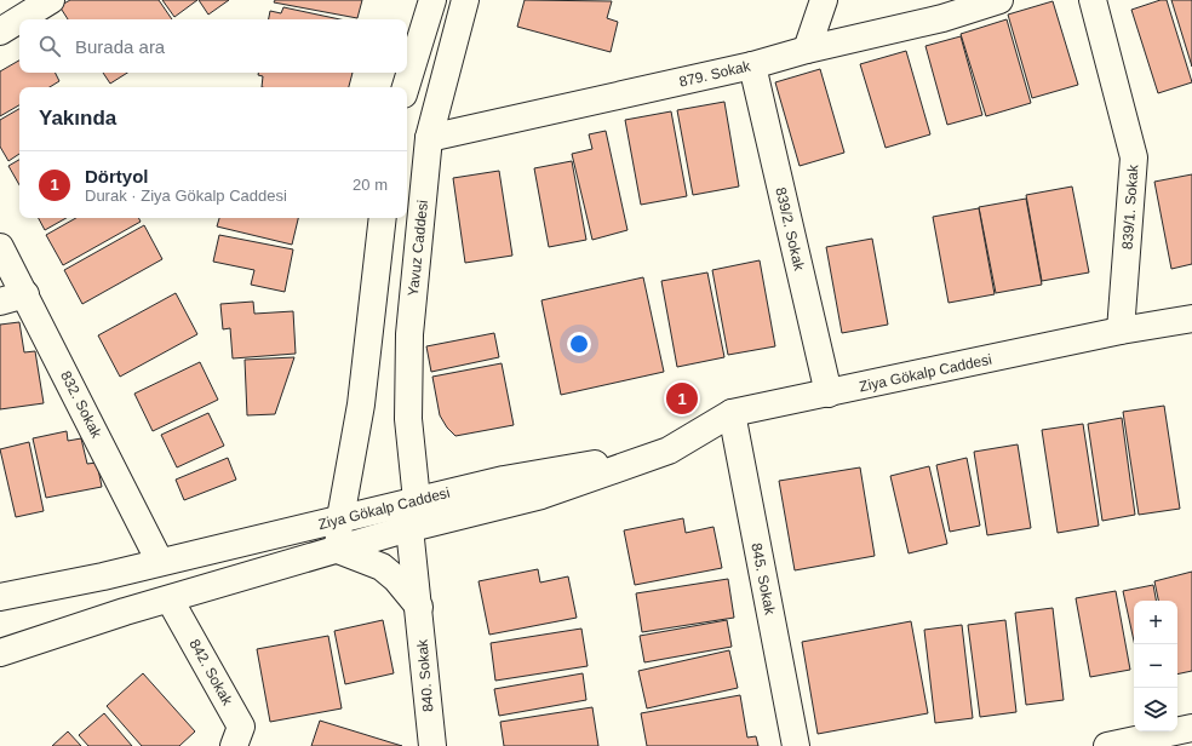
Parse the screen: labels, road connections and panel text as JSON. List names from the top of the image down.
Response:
{
  "streets": {
    "main road": [
      "879. Sokak",
      "839/1. Sokak",
      "839/2. Sokak",
      "Yavuz Caddesi",
      "Ziya Gökalp Caddesi",
      "832. Sokak",
      "845. Sokak",
      "842. Sokak",
      "840. Sokak"
    ]
  },
  "crossings": [
    ["879. Sokak", "839/2. Sokak"],
    ["879. Sokak", "Yavuz Caddesi"],
    ["839/1. Sokak", "Ziya Gökalp Caddesi"],
    ["839/2. Sokak", "Ziya Gökalp Caddesi"],
    ["Yavuz Caddesi", "Ziya Gökalp Caddesi"],
    ["Ziya Gökalp Caddesi", "832. Sokak"],
    ["Ziya Gökalp Caddesi", "845. Sokak"],
    ["Ziya Gökalp Caddesi", "842. Sokak"],
    ["Ziya Gökalp Caddesi", "840. Sokak"]
  ],
  "page": {
    "search": "Burada ara",
    "heading": "Yakında",
    "list": [
      {
        "mark": "1",
        "name": "Dörtyol",
        "note": "Durak · Ziya Gökalp Caddesi",
        "value": "20 m"
      }
    ],
    "pins": "1",
    "map_buttons": ["+", "−"]
  }
}
